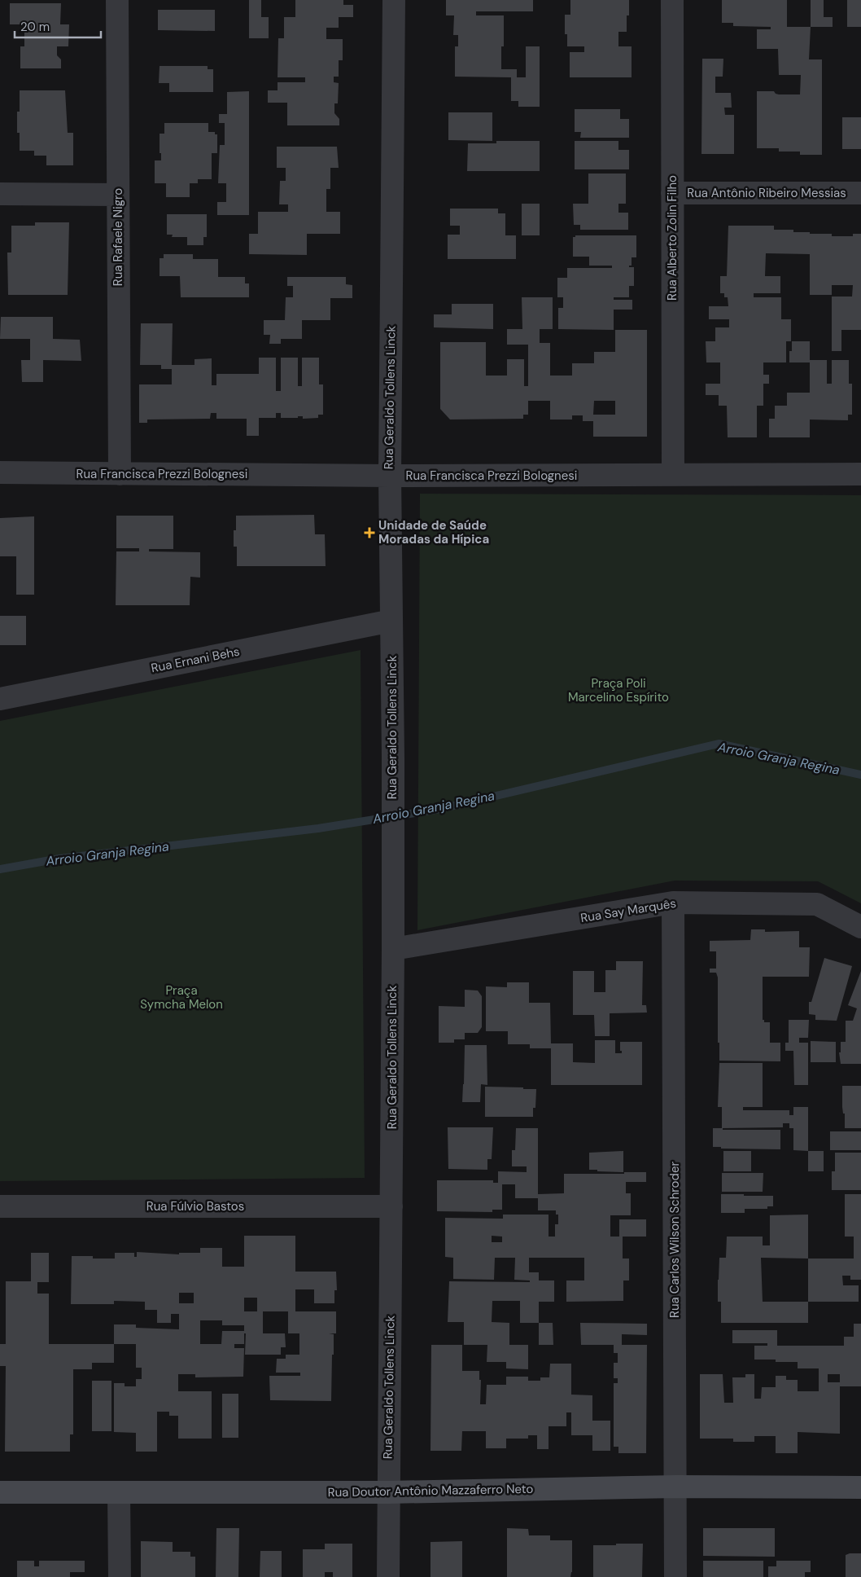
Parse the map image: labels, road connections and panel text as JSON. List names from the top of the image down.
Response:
{
  "streets": {
    "street": [
      "Rua Antônio Ribeiro Messias",
      "Rua Rafaele Nigro",
      "Rua Alberto Zolin Filho",
      "Rua Geraldo Tollens Linck",
      "Rua Francisca Prezzi Bolognesi",
      "Rua Ernani Behs",
      "Rua Say Marquês",
      "Rua Fúlvio Bastos",
      "Rua Carlos Wilson Schroder",
      "Rua Doutor Antônio Mazzaferro Neto"
    ]
  },
  "crossings": [
    ["Rua Antônio Ribeiro Messias", "Rua Alberto Zolin Filho"],
    ["Rua Rafaele Nigro", "Rua Francisca Prezzi Bolognesi"],
    ["Rua Alberto Zolin Filho", "Rua Francisca Prezzi Bolognesi"],
    ["Rua Geraldo Tollens Linck", "Rua Francisca Prezzi Bolognesi"],
    ["Rua Geraldo Tollens Linck", "Rua Ernani Behs"],
    ["Rua Geraldo Tollens Linck", "Rua Say Marquês"],
    ["Rua Geraldo Tollens Linck", "Rua Fúlvio Bastos"],
    ["Rua Geraldo Tollens Linck", "Rua Doutor Antônio Mazzaferro Neto"],
    ["Rua Say Marquês", "Rua Carlos Wilson Schroder"],
    ["Rua Carlos Wilson Schroder", "Rua Doutor Antônio Mazzaferro Neto"]
  ],
  "water": ["Arroio Granja Regina"],
  "parks": ["Praça Poli Marcelino Espírito", "Praça Symcha Melon"],
  "places": {
    "health": ["Unidade de Saúde Moradas da Hípica"]
  },
  "scale_bar": "20 m"
}
